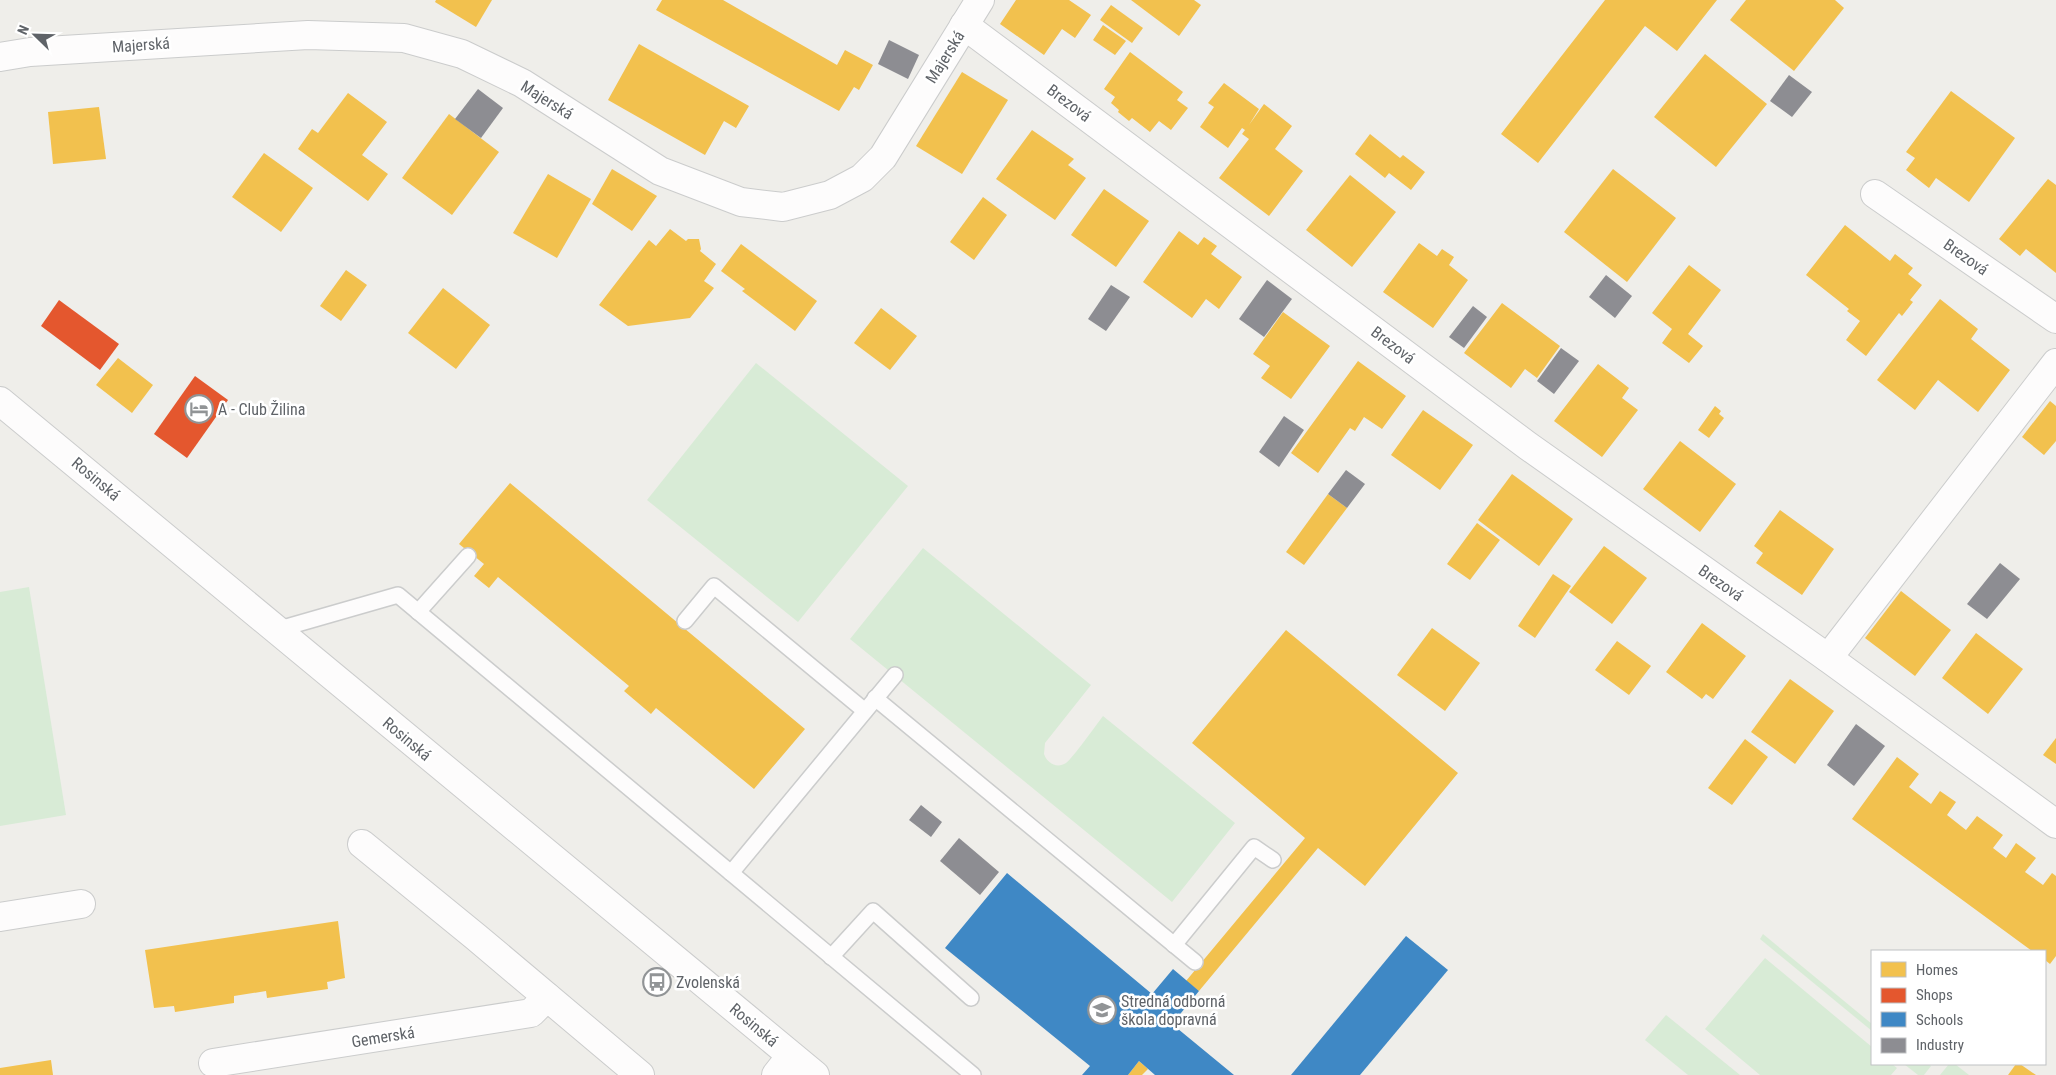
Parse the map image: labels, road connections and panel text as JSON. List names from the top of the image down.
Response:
{
  "streets": {
    "street": [
      "Majerská",
      "Brezová",
      "Rosinská",
      "Gemerská"
    ]
  },
  "crossings": [
    ["Majerská", "Brezová"]
  ],
  "places": {
    "hotel": ["A - Club Žilina"],
    "bus stop": ["Zvolenská"],
    "school or university": ["Stredná odborná škola dopravná"]
  },
  "legend": [
    "Homes",
    "Shops",
    "Schools",
    "Industry"
  ],
  "north": "top left"
}
